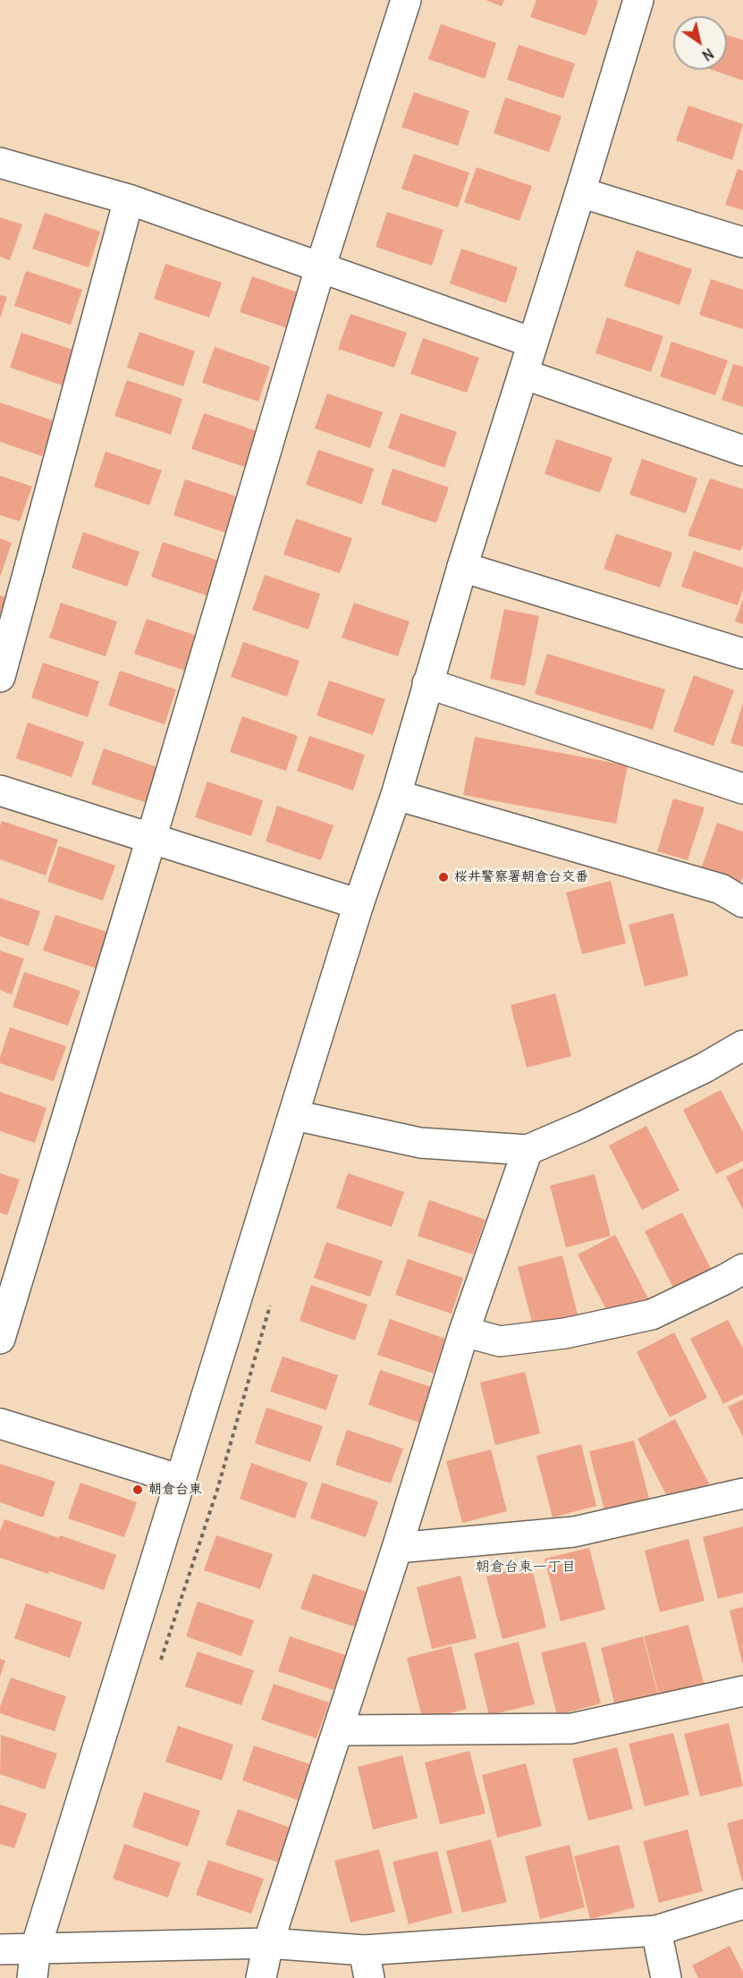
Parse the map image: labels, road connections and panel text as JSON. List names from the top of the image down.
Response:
{
  "districts": ["朝倉台東一丁目"],
  "places": ["桜井警察署朝倉台交番", "朝倉台東"],
  "north": "bottom right"
}
